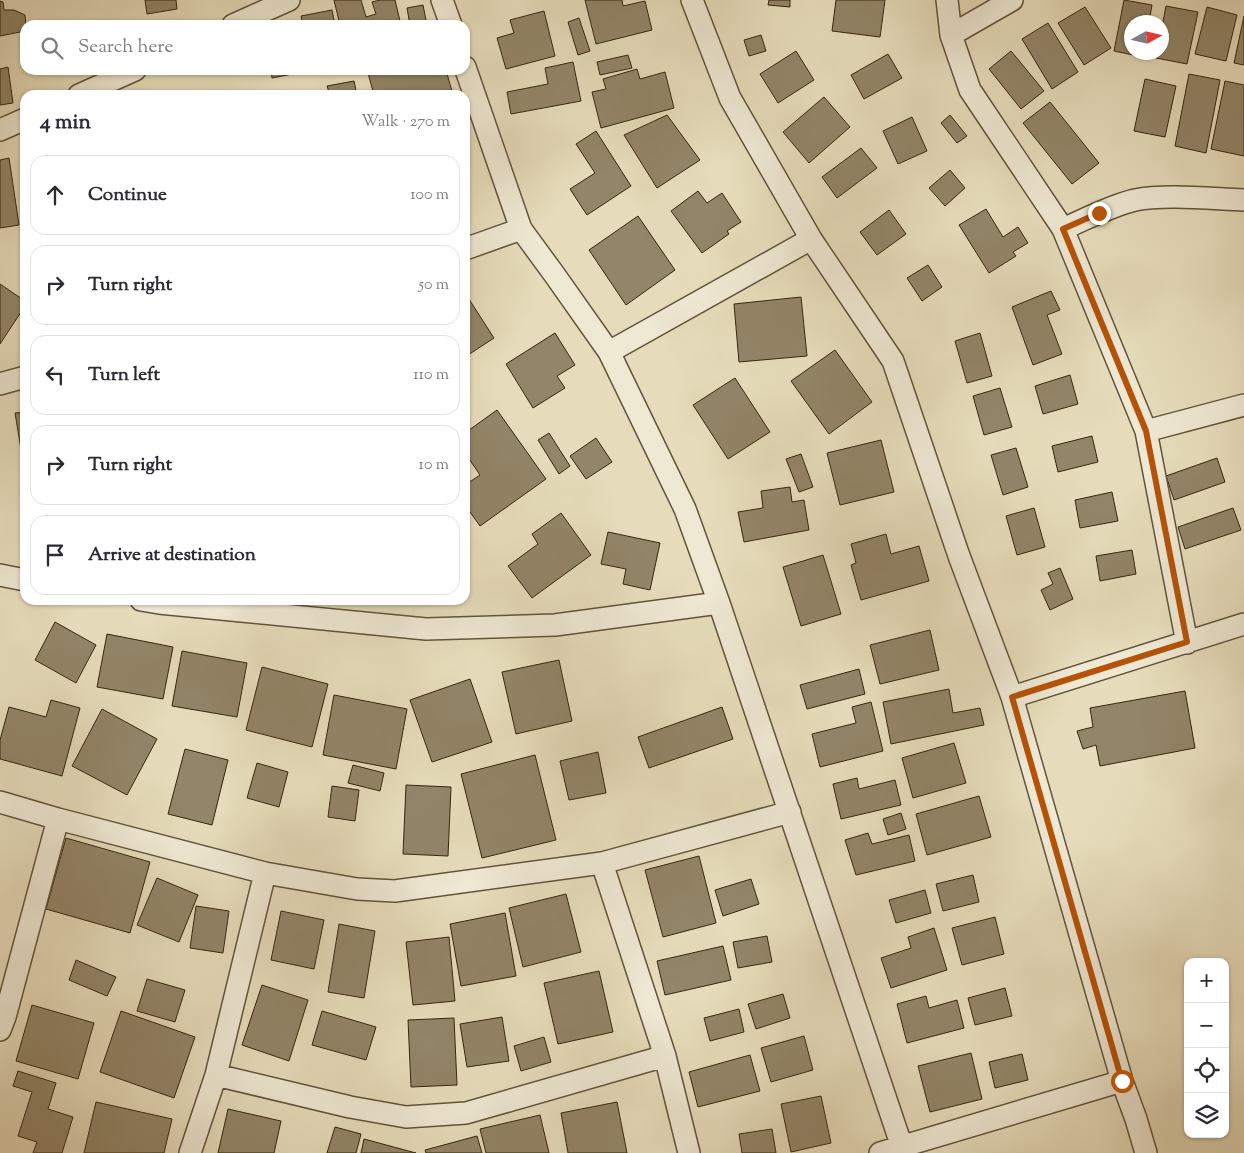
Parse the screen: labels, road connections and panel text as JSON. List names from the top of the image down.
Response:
{
  "north": "right",
  "page": {
    "search": "Search here",
    "heading": ["4 min", "Walk · 270 m"],
    "list": [
      ["Continue", "100 m"],
      ["Turn right", "50 m"],
      ["Turn left", "110 m"],
      ["Turn right", "10 m"],
      "Arrive at destination"
    ],
    "map_buttons": ["+", "−"]
  }
}
